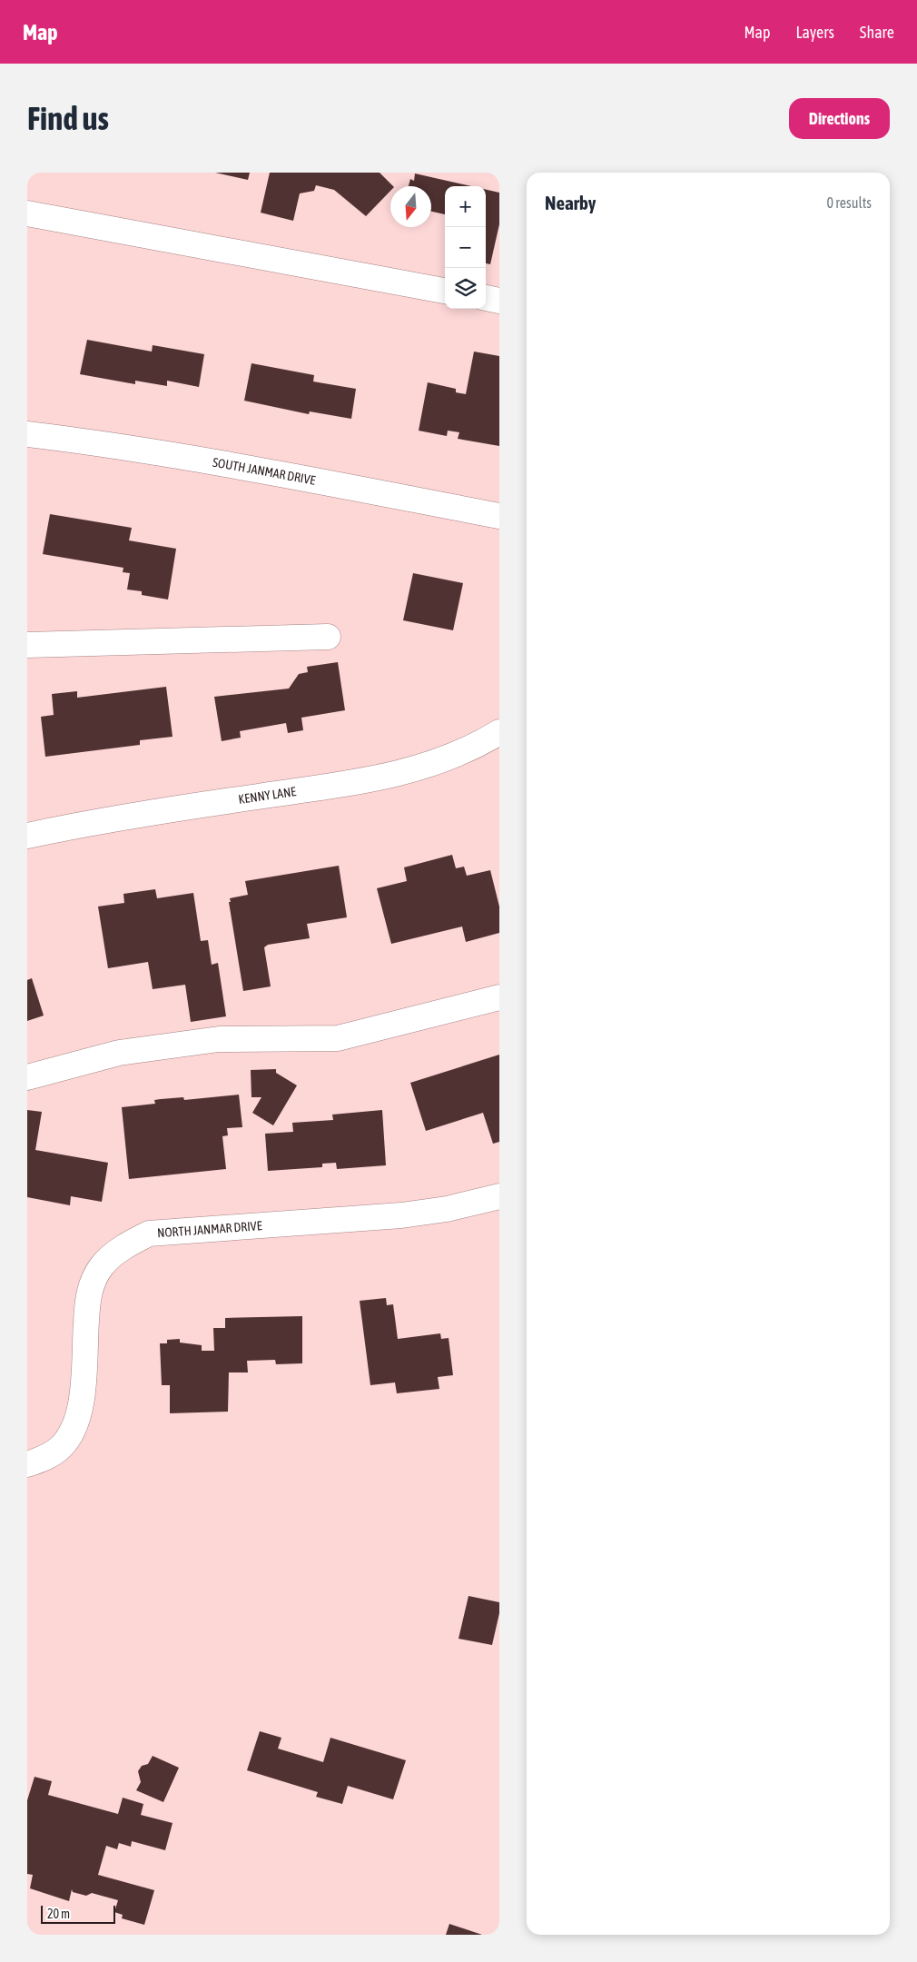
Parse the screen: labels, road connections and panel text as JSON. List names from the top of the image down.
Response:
{
  "streets": {
    "street": ["SOUTH JANMAR DRIVE", "KENNY LANE", "NORTH JANMAR DRIVE"]
  },
  "scale_bar": "20 m",
  "north": "bottom",
  "page": {
    "header": "Map",
    "nav": ["Map", "Layers", "Share"],
    "buttons": "Directions",
    "title": "Find us",
    "heading": ["Nearby", "0 results"],
    "map_buttons": ["+", "−"],
    "scale": "20 m"
  }
}
